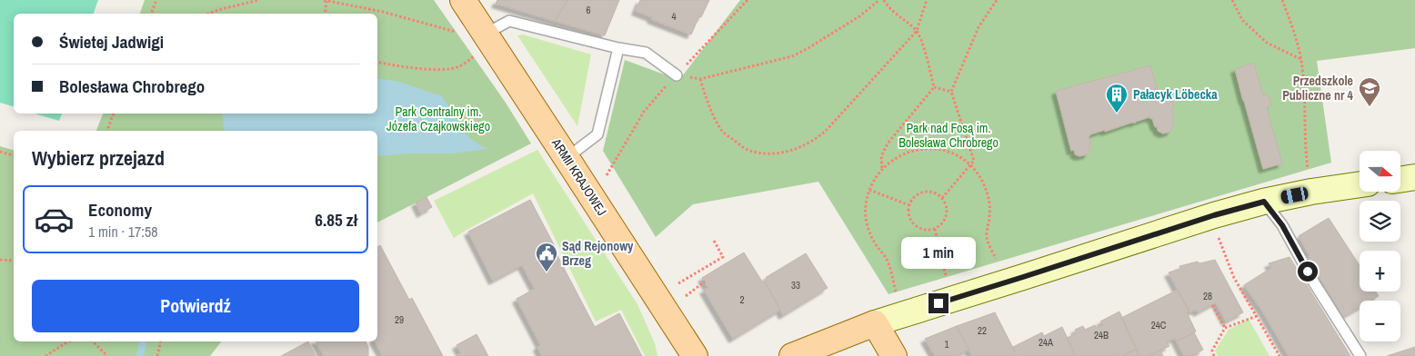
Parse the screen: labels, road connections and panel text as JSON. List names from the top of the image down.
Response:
{
  "streets": {
    "main road": ["ARMII KRAJOWEJ"]
  },
  "parks": ["Park Centralny im. Józefa Czajkowskiego", "Park nad Fosą im. Bolesława Chrobrego"],
  "places": {
    "school or university": ["Przedszkole Publiczne nr 4"],
    "building": ["Pałacyk Löbecka"],
    "public building": ["Sąd Rejonowy Brzeg"]
  },
  "house_numbers": [
    "6",
    "4",
    "33",
    "28",
    "2",
    "29",
    "24C",
    "22",
    "24B",
    "24A",
    "1"
  ],
  "north": "right",
  "page": {
    "banner": ["Świetej Jadwigi", "Bolesława Chrobrego"],
    "heading": "Wybierz przejazd",
    "map_buttons": ["+", "−"],
    "list": [
      {
        "name": "Economy",
        "note": "1 min · 17:58",
        "value": "6.85 zł"
      }
    ],
    "bubble": "1 min",
    "buttons": "Potwierdź"
  }
}
